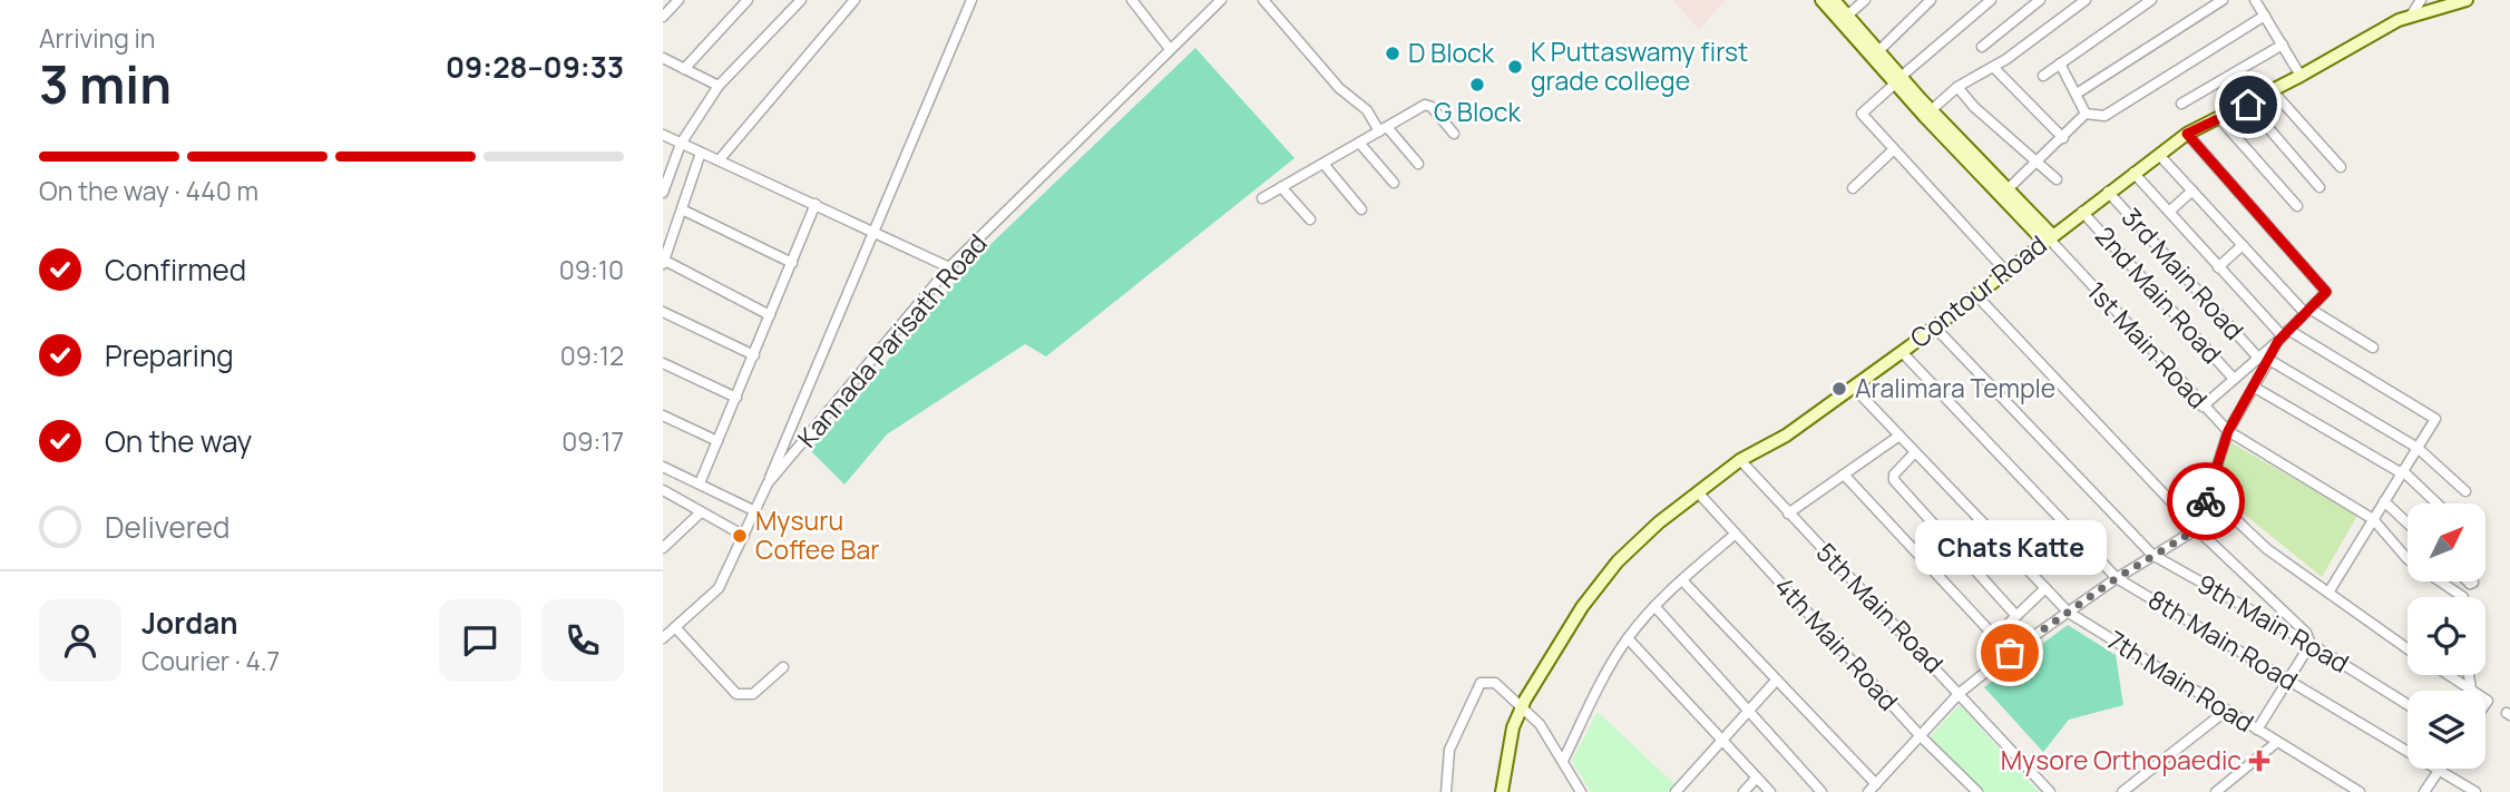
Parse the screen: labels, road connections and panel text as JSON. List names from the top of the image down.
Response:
{
  "streets": {
    "main road": ["Contour Road"],
    "street": [
      "3rd Main Road",
      "2nd Main Road",
      "Kannada Parisath Road",
      "1st Main Road",
      "5th Main Road",
      "9th Main Road",
      "8th Main Road",
      "4th Main Road",
      "7th Main Road"
    ]
  },
  "crossings": [
    ["3rd Main Road", "Contour Road"],
    ["Contour Road", "2nd Main Road"],
    ["Contour Road", "1st Main Road"],
    ["Contour Road", "5th Main Road"],
    ["Contour Road", "9th Main Road"],
    ["Contour Road", "8th Main Road"],
    ["Contour Road", "4th Main Road"],
    ["Contour Road", "7th Main Road"]
  ],
  "places": {
    "other": [
      "D Block",
      "K Puttaswamy first grade college",
      "G Block",
      "Aralimara Temple",
      "Mysuru Coffee Bar",
      "Chats Katte"
    ],
    "health": ["Mysore Orthopaedic"]
  },
  "north": "top right",
  "page": {
    "heading": ["3 min", "Arriving in", "09:28–09:33"],
    "panel": ["Jordan", "Courier · 4.7"],
    "bar": "On the way · 440 m",
    "list": [
      ["Confirmed", "09:10"],
      ["Preparing", "09:12"],
      ["On the way", "09:17"],
      "Delivered"
    ],
    "bubble": "Chats Katte"
  }
}
